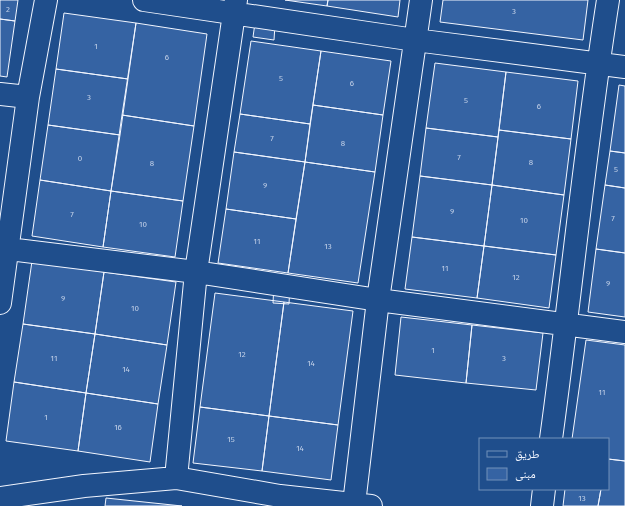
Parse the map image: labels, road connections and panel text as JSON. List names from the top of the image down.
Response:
{
  "house_numbers": [
    "2",
    "3",
    "1",
    "6",
    "5",
    "6",
    "3",
    "5",
    "6",
    "7",
    "8",
    "7",
    "0",
    "8",
    "8",
    "5",
    "9",
    "9",
    "7",
    "7",
    "10",
    "10",
    "11",
    "13",
    "11",
    "12",
    "9",
    "9",
    "10",
    "1",
    "12",
    "11",
    "3",
    "14",
    "14",
    "11",
    "1",
    "16",
    "15",
    "14",
    "13"
  ],
  "legend": ["طريق", "مبنى"]
}
